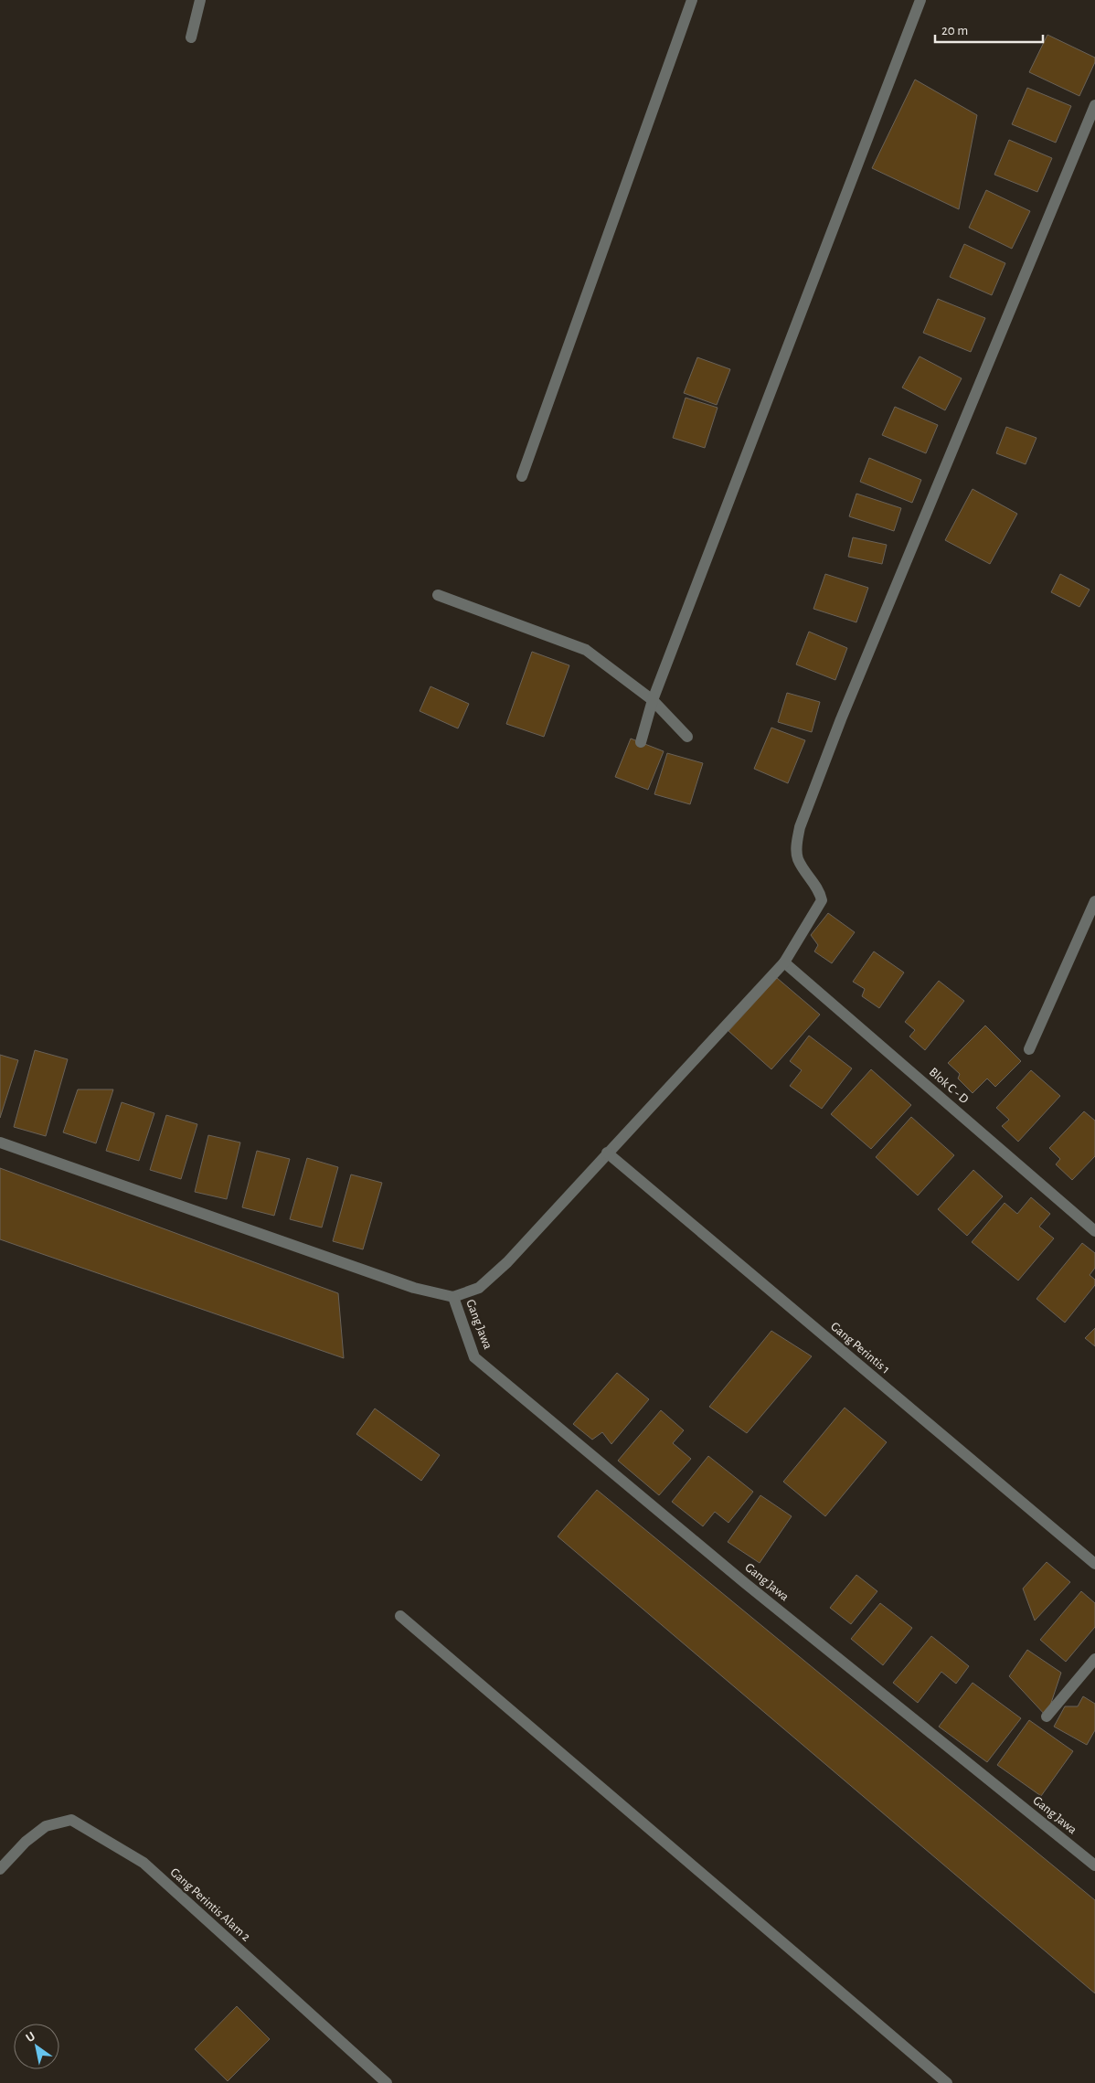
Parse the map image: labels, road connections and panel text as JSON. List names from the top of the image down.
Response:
{
  "streets": {
    "street": [
      "Blok C - D",
      "Gang Jawa",
      "Gang Perintis 1",
      "Gang Perintis Alam 2"
    ]
  },
  "scale_bar": "20 m",
  "north": "top left"
}
